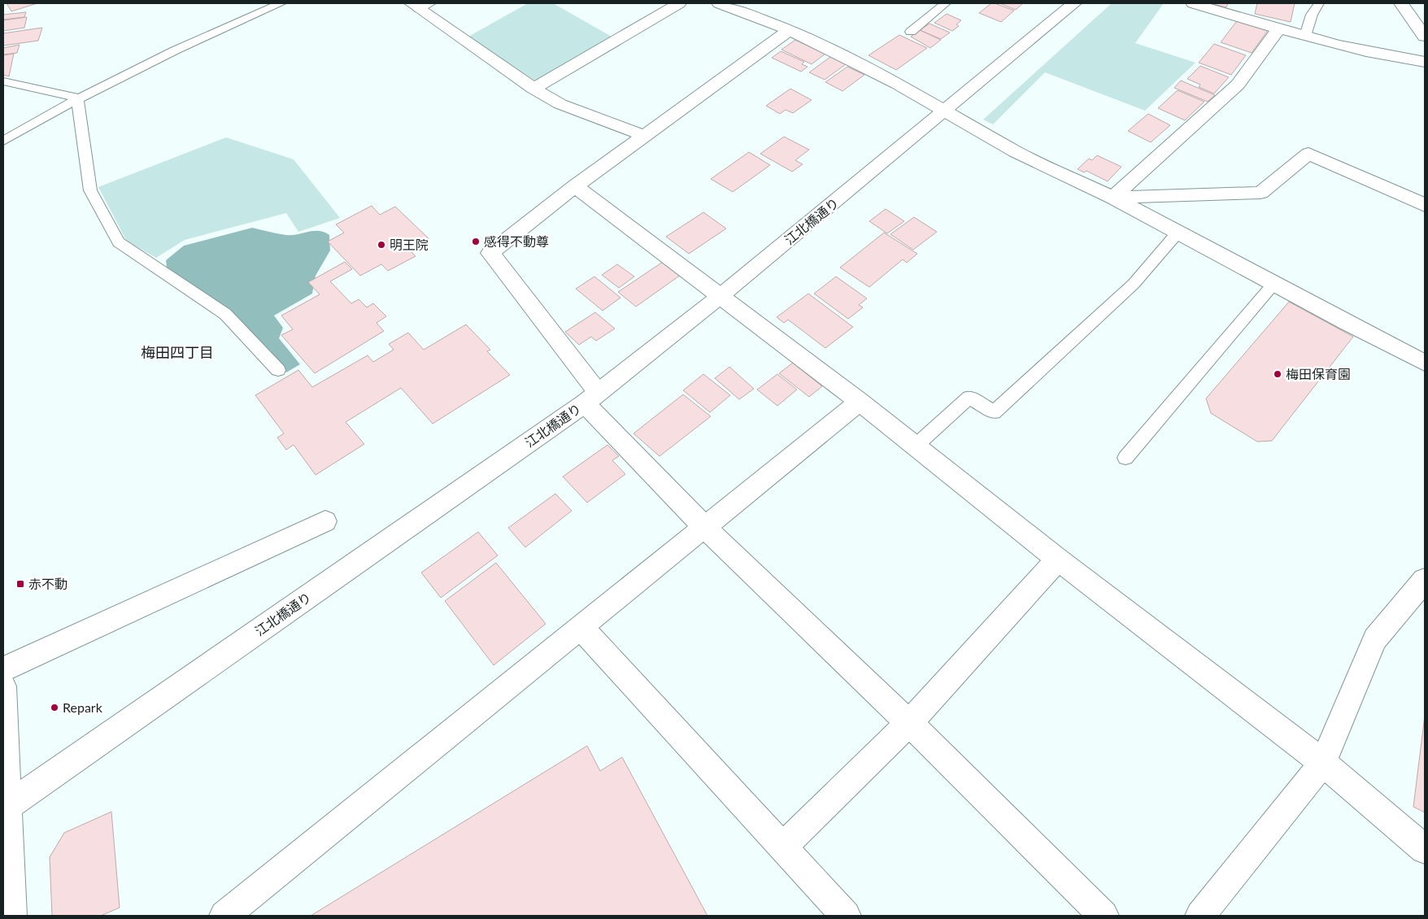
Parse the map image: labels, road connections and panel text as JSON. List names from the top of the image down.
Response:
{
  "streets": {
    "street": ["江北橋通り"]
  },
  "districts": ["梅田四丁目"],
  "places": {
    "other": [
      "感得不動尊",
      "明王院",
      "梅田保育園",
      "Repark"
    ],
    "transit": ["赤不動"]
  }
}
